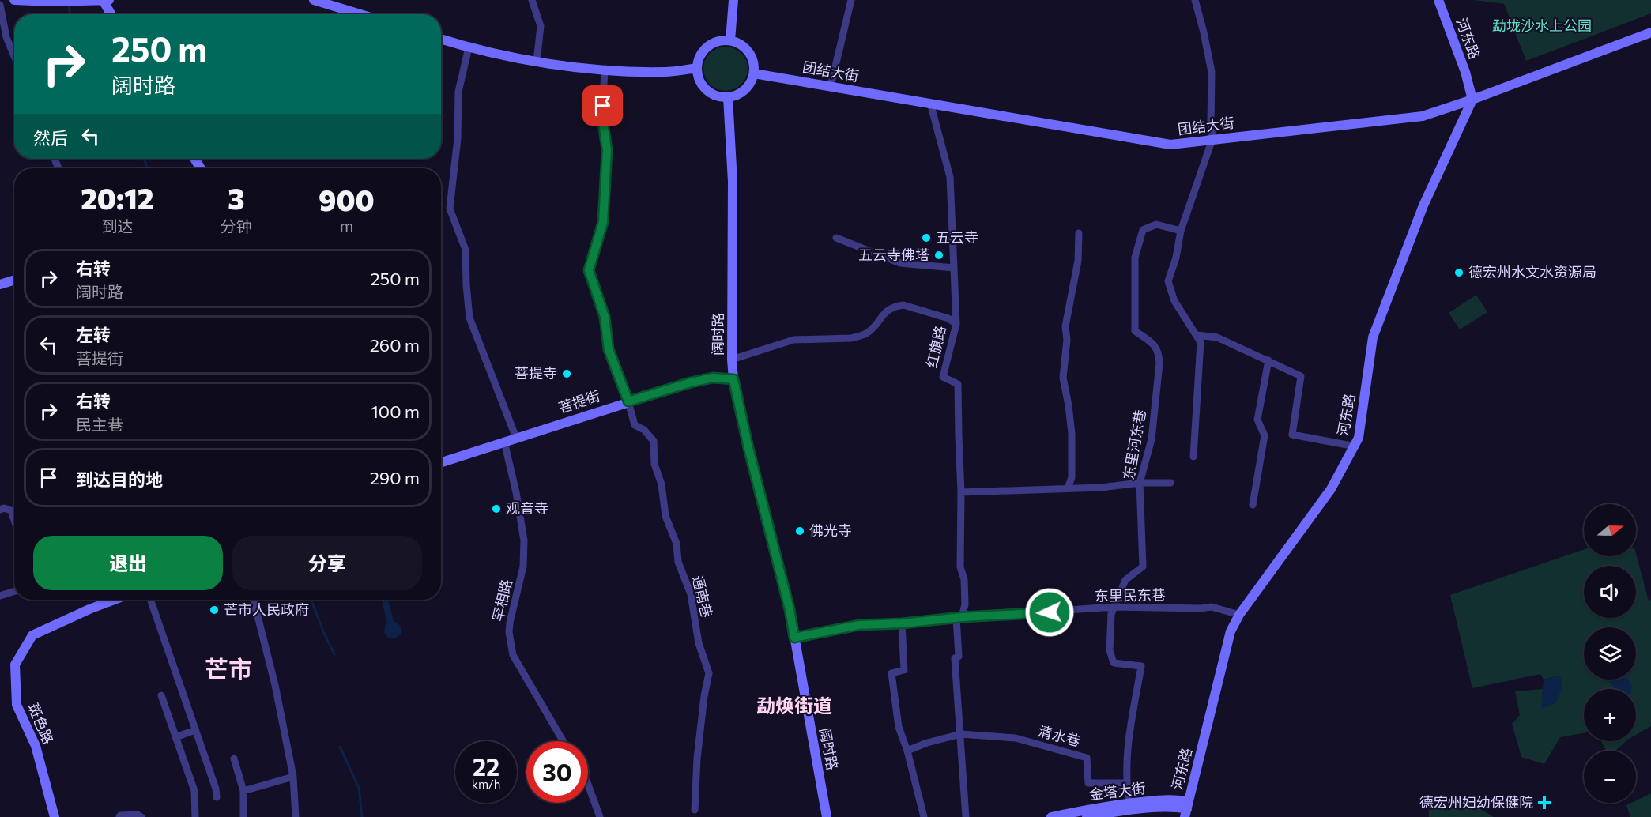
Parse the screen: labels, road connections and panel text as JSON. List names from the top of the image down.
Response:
{
  "streets": {
    "main road": [
      "河东路",
      "团结大街",
      "阔时路",
      "菩提街",
      "斑色路",
      "金塔大街"
    ],
    "street": [
      "红旗路",
      "东里河东巷",
      "东里民东巷",
      "通南巷",
      "罕相路",
      "清水巷"
    ]
  },
  "crossings": [
    ["河东路", "团结大街"],
    ["河东路", "东里民东巷"],
    ["河东路", "金塔大街"],
    ["团结大街", "阔时路"],
    ["团结大街", "红旗路"],
    ["阔时路", "菩提街"],
    ["阔时路", "东里民东巷"],
    ["红旗路", "东里民东巷"],
    ["菩提街", "通南巷"],
    ["菩提街", "罕相路"],
    ["东里河东巷", "东里民东巷"],
    ["东里河东巷", "清水巷"],
    ["东里河东巷", "金塔大街"]
  ],
  "districts": ["芒市", "勐焕街道"],
  "parks": ["勐垅沙水上公园"],
  "places": {
    "other": [
      "五云寺",
      "五云寺佛塔",
      "德宏州水文水资源局",
      "菩提寺",
      "观音寺",
      "佛光寺",
      "芒市人民政府"
    ],
    "health": ["德宏州妇幼保健院"]
  },
  "north": "right",
  "page": {
    "turn": ["250 m", "阔时路"],
    "then": "然后",
    "eta": [
      "20:12",
      "到达",
      "3",
      "分钟",
      "900",
      "m"
    ],
    "list": [
      {
        "name": "右转",
        "note": "阔时路",
        "value": "250 m"
      },
      {
        "name": "左转",
        "note": "菩提街",
        "value": "260 m"
      },
      {
        "name": "右转",
        "note": "民主巷",
        "value": "100 m"
      },
      {
        "name": "到达目的地",
        "value": "290 m"
      }
    ],
    "map_buttons": ["+", "−"],
    "buttons": ["退出", "分享"],
    "speed": "22 km/h",
    "limit": "30"
  }
}
